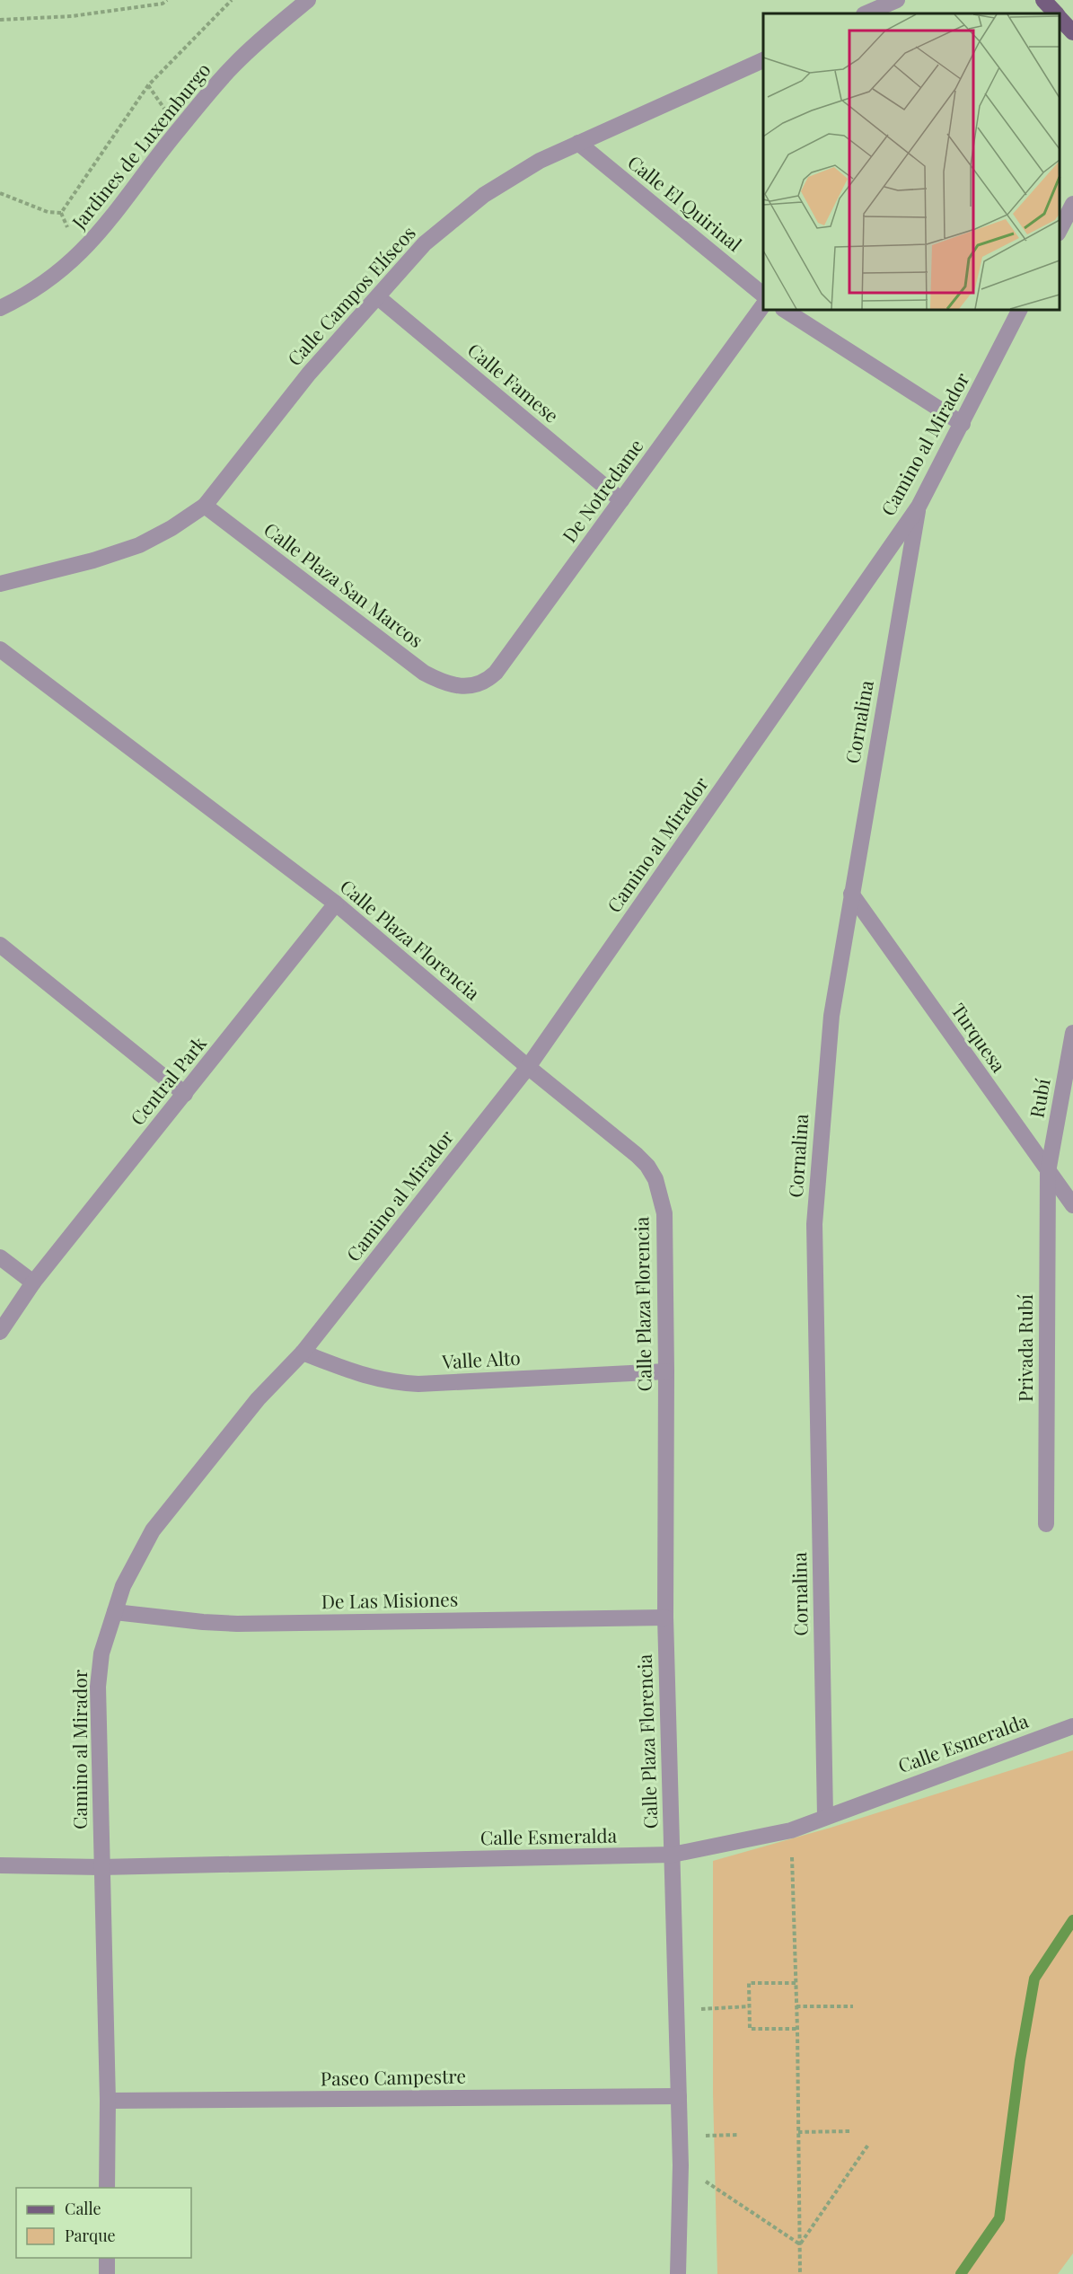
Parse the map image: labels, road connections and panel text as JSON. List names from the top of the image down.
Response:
{
  "streets": {
    "street": [
      "Jardines de Luxemburgo",
      "Calle El Quirinal",
      "Calle Campos Elíseos",
      "Calle Famese",
      "Camino al Mirador",
      "De Notredame",
      "Calle Plaza San Marcos",
      "Cornalina",
      "Calle Plaza Florencia",
      "Turquesa",
      "Central Park",
      "Rubí",
      "Privada Rubí",
      "Valle Alto",
      "De Las Misiones",
      "Calle Esmeralda",
      "Paseo Campestre"
    ]
  },
  "crossings": [
    ["Calle El Quirinal", "Calle Campos Elíseos"],
    ["Calle Campos Elíseos", "Calle Famese"],
    ["Calle Campos Elíseos", "Calle Plaza San Marcos"],
    ["Calle Famese", "De Notredame"],
    ["Camino al Mirador", "Cornalina"],
    ["Camino al Mirador", "Calle Plaza Florencia"],
    ["Camino al Mirador", "Valle Alto"],
    ["Camino al Mirador", "De Las Misiones"],
    ["Camino al Mirador", "Calle Esmeralda"],
    ["Camino al Mirador", "Paseo Campestre"],
    ["De Notredame", "Calle Plaza San Marcos"],
    ["Cornalina", "Turquesa"],
    ["Cornalina", "Calle Esmeralda"],
    ["Calle Plaza Florencia", "Central Park"],
    ["Calle Plaza Florencia", "Valle Alto"],
    ["Calle Plaza Florencia", "De Las Misiones"],
    ["Calle Plaza Florencia", "Calle Esmeralda"],
    ["Calle Plaza Florencia", "Paseo Campestre"],
    ["Turquesa", "Rubí"],
    ["Turquesa", "Privada Rubí"],
    ["Rubí", "Privada Rubí"]
  ],
  "legend": ["Calle", "Parque"]
}
